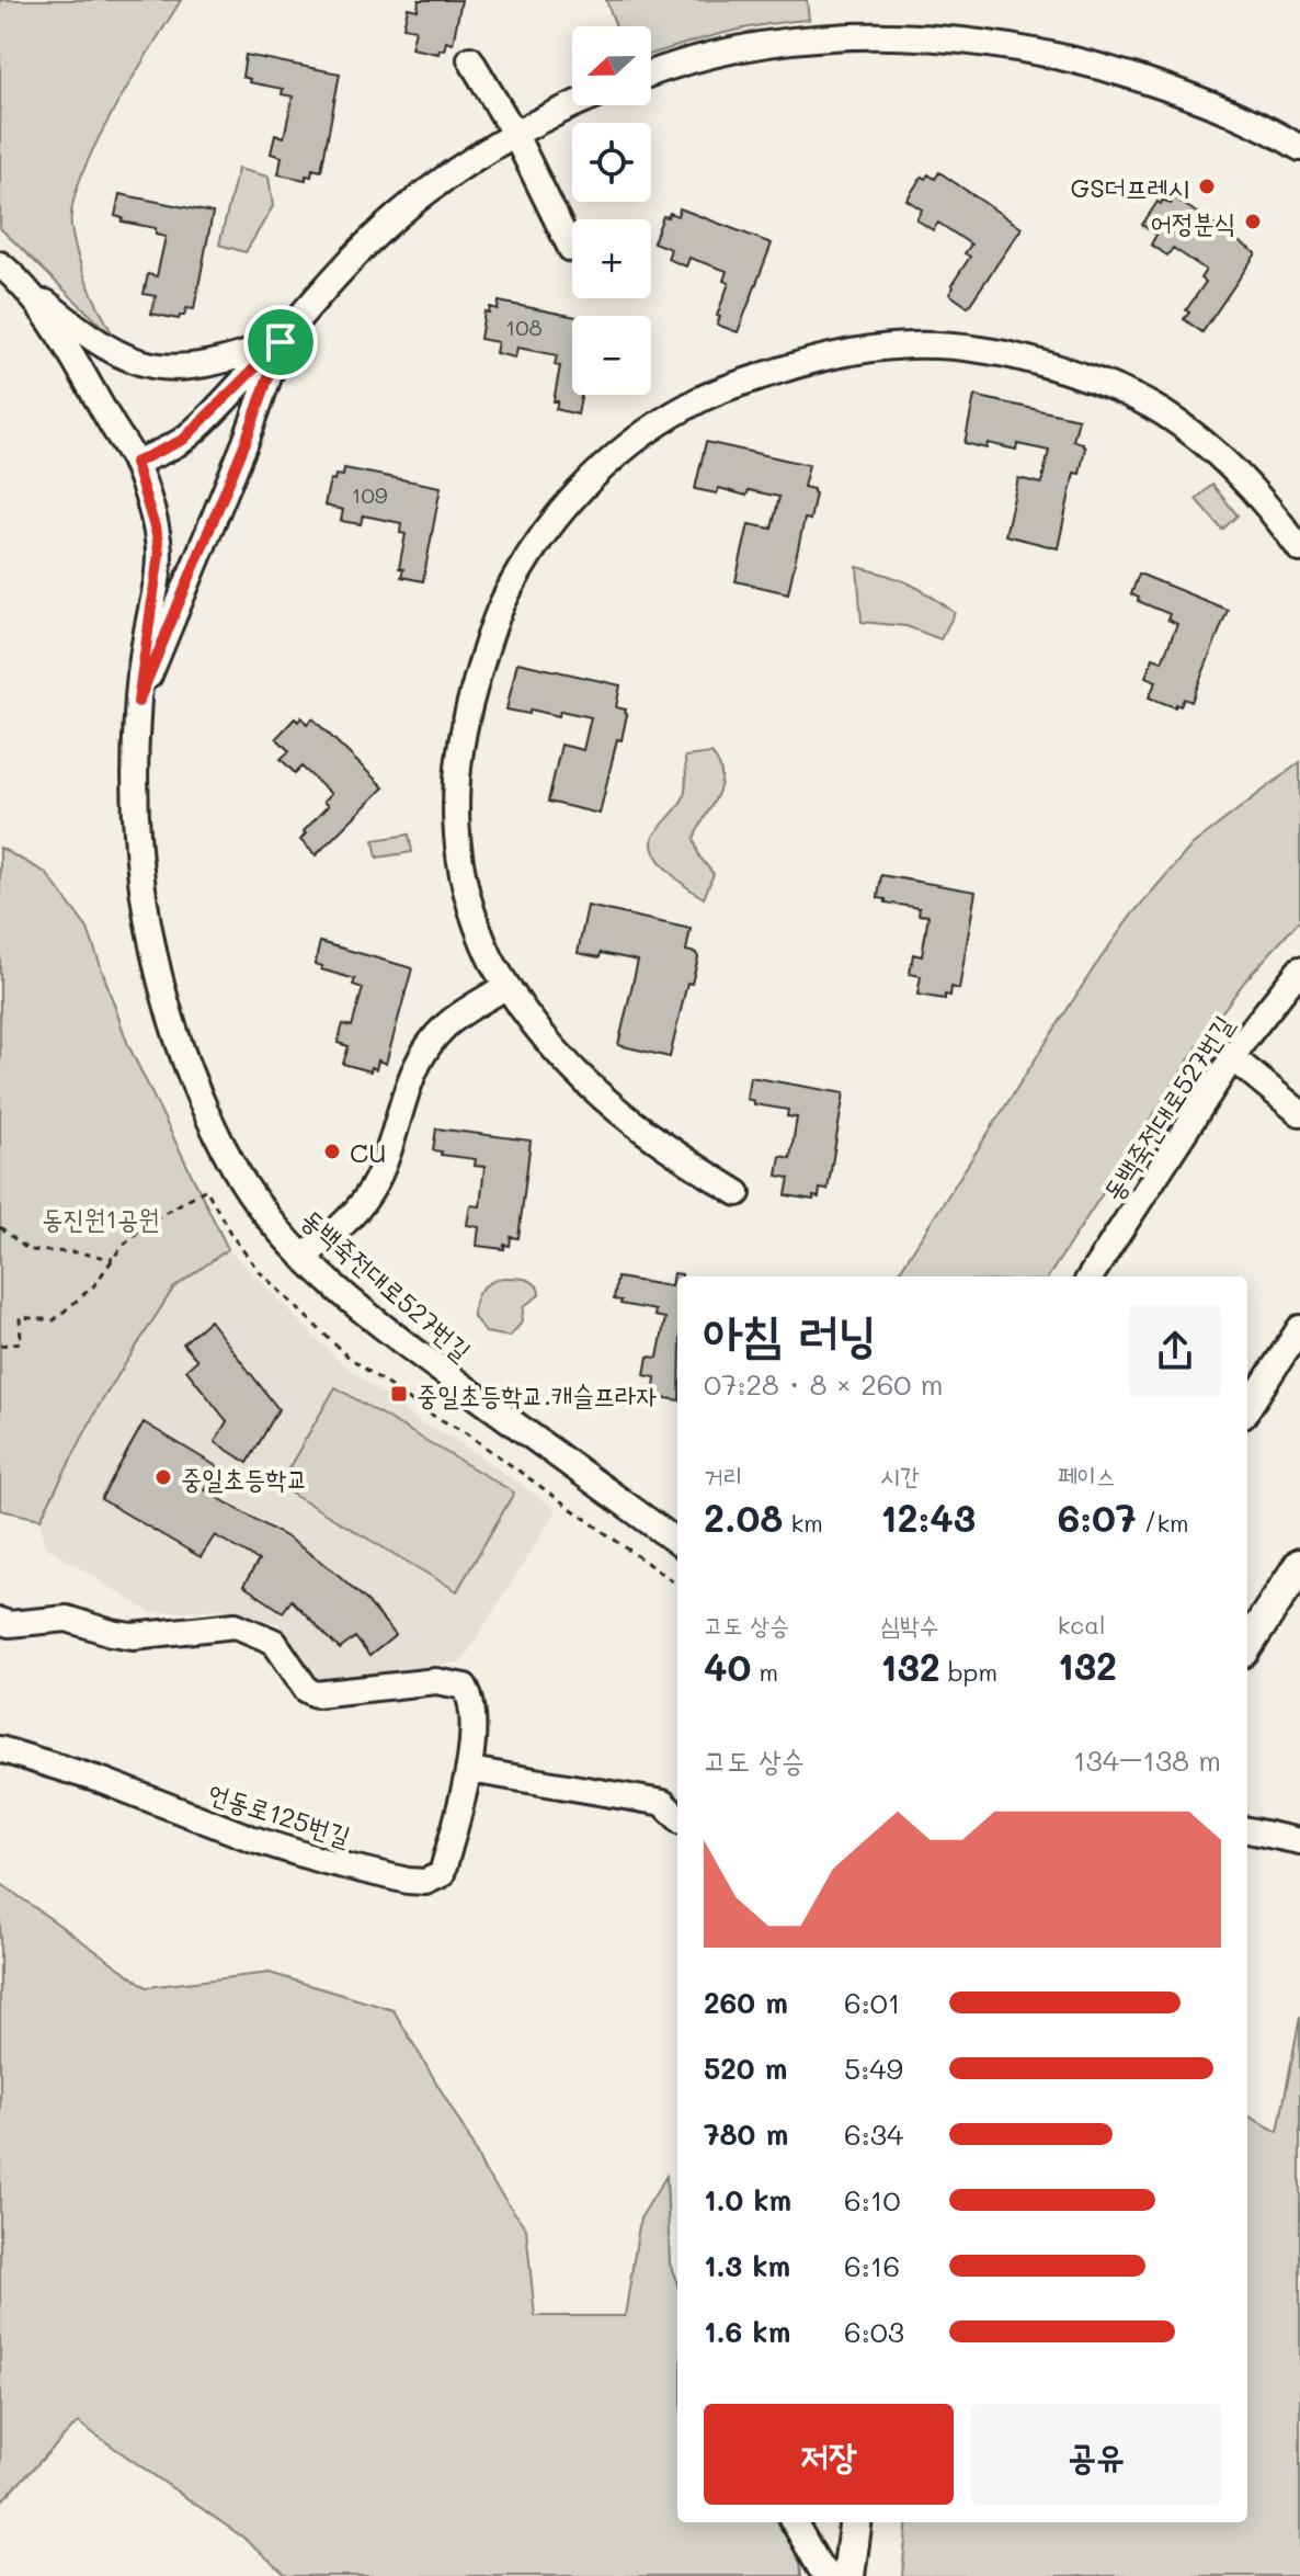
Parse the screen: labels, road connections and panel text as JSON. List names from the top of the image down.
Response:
{
  "streets": {
    "street": ["동백죽전대로527번길", "언동로125번길"]
  },
  "parks": ["동진원1공원"],
  "places": {
    "other": [
      "GS더프레시",
      "어정분식",
      "CU",
      "중일초등학교"
    ],
    "transit": ["중일초등학교.캐슬프라자"]
  },
  "house_numbers": ["108", "109"],
  "north": "left",
  "page": {
    "map_buttons": ["+", "−"],
    "heading": ["아침 러닝", "07:28 · 8 × 260 m"],
    "stats": [
      ["거리", "2.08 km"],
      ["시간", "12:43"],
      ["페이스", "6:07 /km"],
      ["고도 상승", "40 m"],
      ["심박수", "132 bpm"],
      ["kcal", "132"]
    ],
    "chart": ["고도 상승", "134–138 m"],
    "list": [
      {
        "name": "260 m",
        "note": "6:01"
      },
      {
        "name": "520 m",
        "note": "5:49"
      },
      {
        "name": "780 m",
        "note": "6:34"
      },
      {
        "name": "1.0 km",
        "note": "6:10"
      },
      {
        "name": "1.3 km",
        "note": "6:16"
      },
      {
        "name": "1.6 km",
        "note": "6:03"
      }
    ],
    "buttons": ["저장", "공유"]
  }
}
